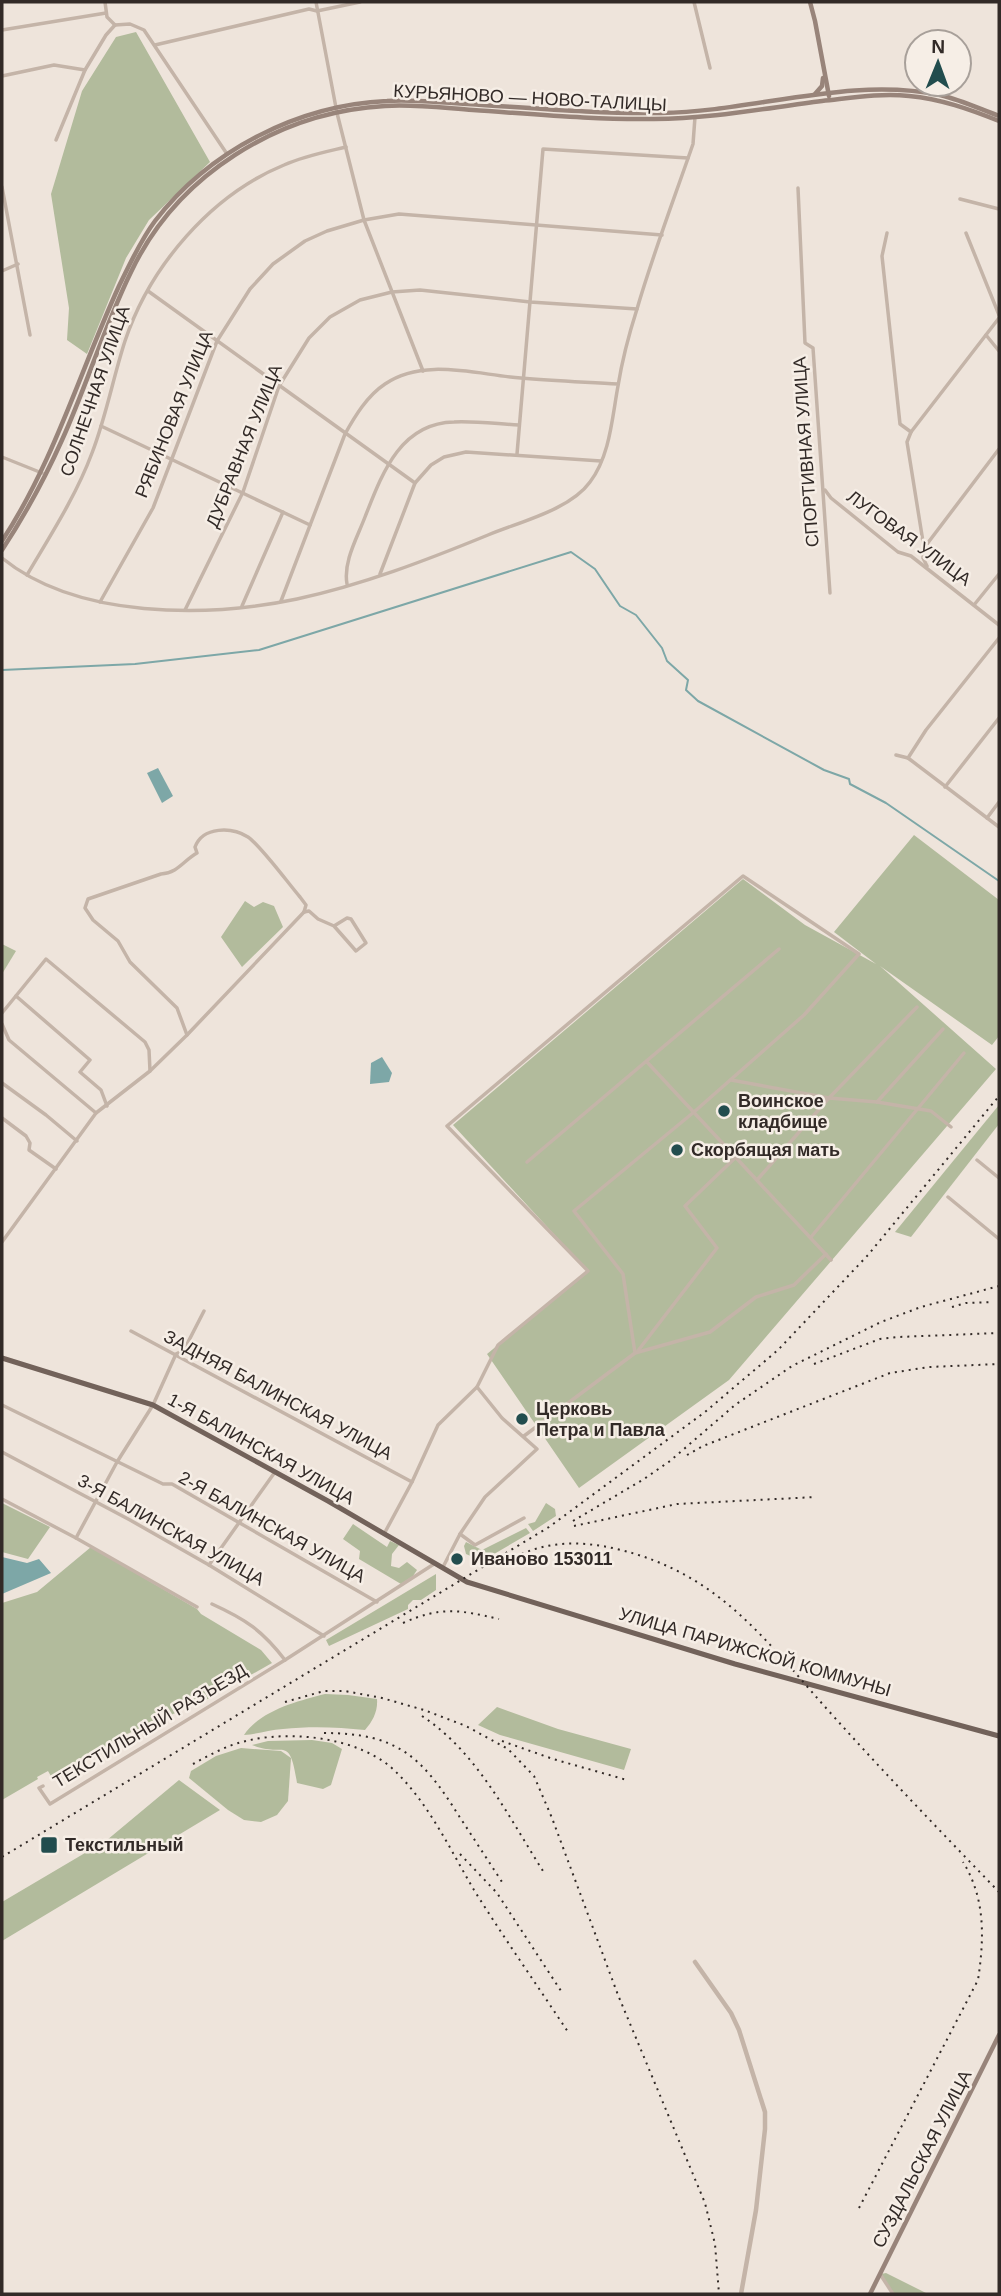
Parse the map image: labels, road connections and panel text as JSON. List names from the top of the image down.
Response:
{
  "streets": {
    "main road": [
      "КУРЬЯНОВО — НОВО-ТАЛИЦЫ",
      "1-Я БАЛИНСКАЯ УЛИЦА",
      "УЛИЦА ПАРИЖСКОЙ КОММУНЫ",
      "СУЗДАЛЬСКАЯ УЛИЦА"
    ],
    "street": [
      "СОЛНЕЧНАЯ УЛИЦА",
      "РЯБИНОВАЯ УЛИЦА",
      "ДУБРАВНАЯ УЛИЦА",
      "СПОРТИВНАЯ УЛИЦА",
      "ЛУГОВАЯ УЛИЦА",
      "ЗАДНЯЯ БАЛИНСКАЯ УЛИЦА",
      "2-Я БАЛИНСКАЯ УЛИЦА",
      "3-Я БАЛИНСКАЯ УЛИЦА",
      "ТЕКСТИЛЬНЫЙ РАЗЪЕЗД"
    ]
  },
  "crossings": [
    ["СПОРТИВНАЯ УЛИЦА", "ЛУГОВАЯ УЛИЦА"],
    ["1-Я БАЛИНСКАЯ УЛИЦА", "УЛИЦА ПАРИЖСКОЙ КОММУНЫ"]
  ],
  "places": {
    "other": [
      "Воинское кладбище",
      "Скорбящая мать",
      "Церковь Петра и Павла",
      "Иваново 153011"
    ],
    "transit": ["Текстильный"]
  },
  "north": "top"
}
